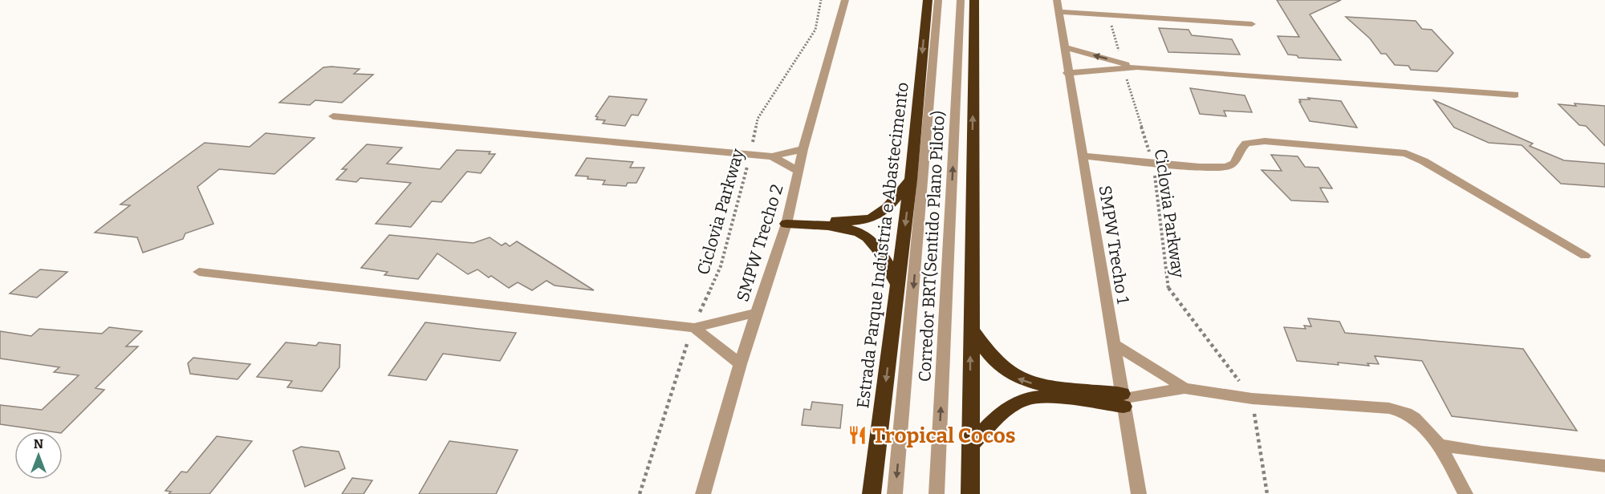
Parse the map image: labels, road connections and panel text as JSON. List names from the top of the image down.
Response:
{
  "streets": {
    "highway": ["Estrada Parque Indústria e Abastecimento"],
    "street": ["SMPW Trecho 2", "SMPW Trecho 1", "Corredor BRT(Sentido Plano Piloto)"],
    "path": ["Ciclovia Parkway"]
  },
  "places": {
    "restaurant": ["Tropical Cocos"]
  },
  "north": "top"
}
